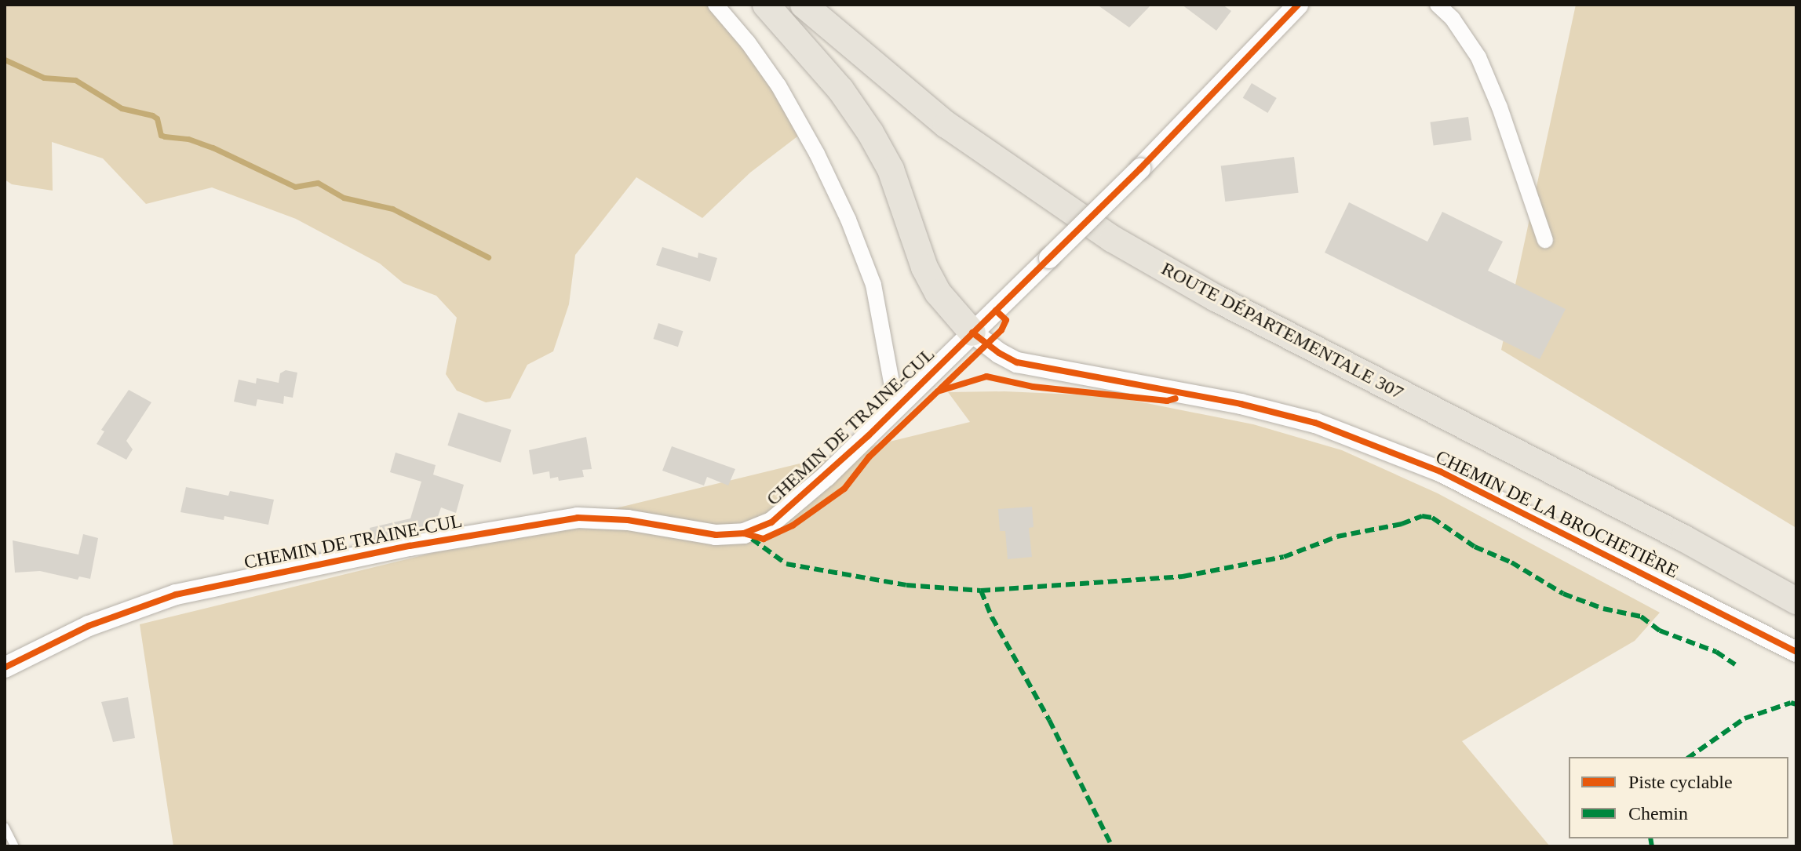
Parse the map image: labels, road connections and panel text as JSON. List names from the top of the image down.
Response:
{
  "streets": {
    "main road": ["ROUTE DÉPARTEMENTALE 307"],
    "street": ["CHEMIN DE TRAINE-CUL", "CHEMIN DE LA BROCHETIÈRE"]
  },
  "crossings": [
    ["CHEMIN DE TRAINE-CUL", "CHEMIN DE LA BROCHETIÈRE"]
  ],
  "legend": ["Piste cyclable", "Chemin"]
}
